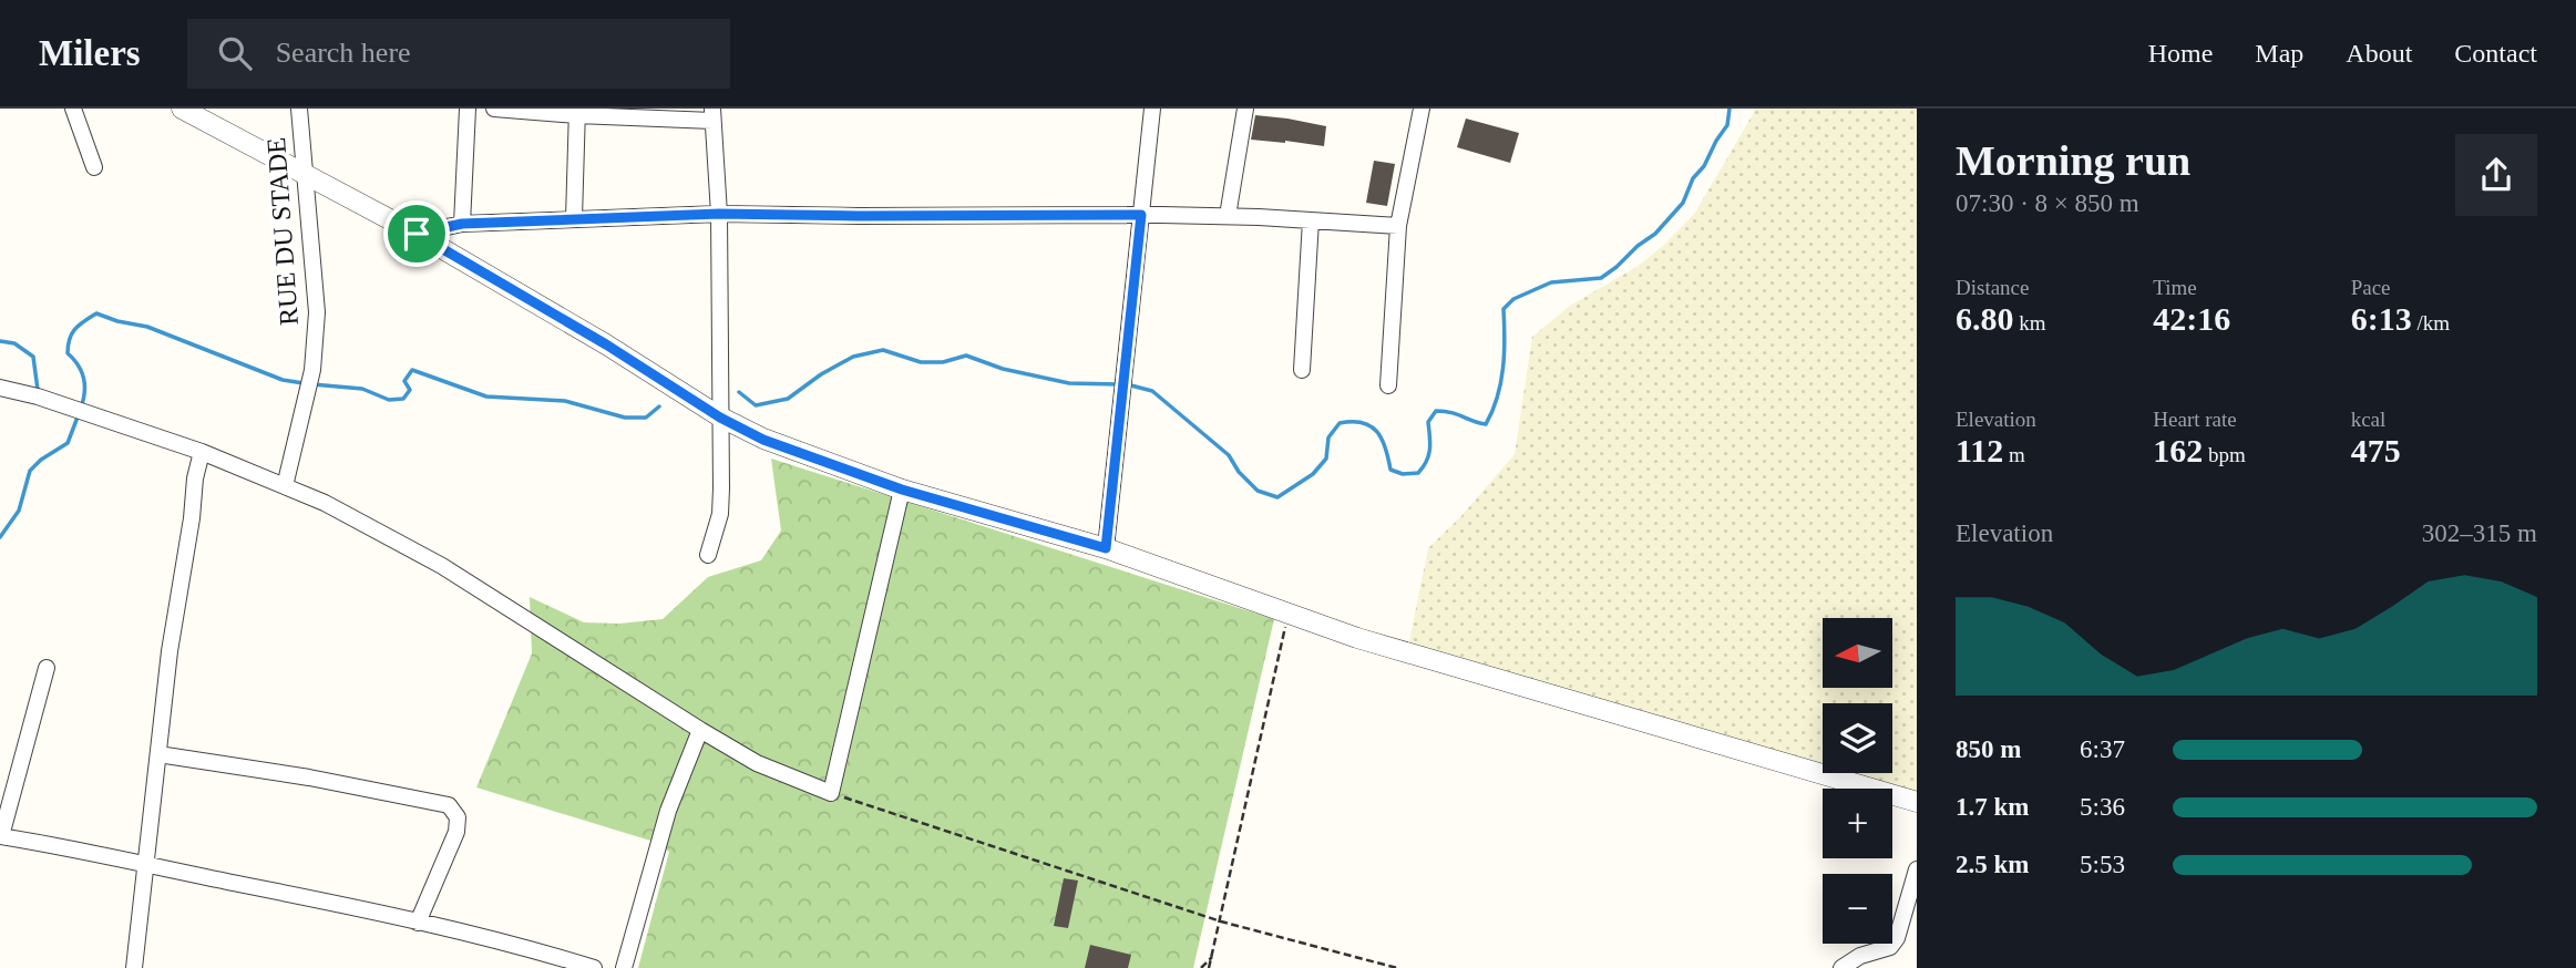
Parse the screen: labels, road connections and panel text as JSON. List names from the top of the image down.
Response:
{
  "streets": {
    "street": ["RUE DU STADE"]
  },
  "north": "left",
  "page": {
    "header": "Milers",
    "search": "Search here",
    "nav": [
      "Home",
      "Map",
      "About",
      "Contact"
    ],
    "heading": ["Morning run", "07:30 · 8 × 850 m"],
    "stats": [
      ["Distance", "6.80 km"],
      ["Time", "42:16"],
      ["Pace", "6:13 /km"],
      ["Elevation", "112 m"],
      ["Heart rate", "162 bpm"],
      ["kcal", "475"]
    ],
    "chart": ["Elevation", "302–315 m"],
    "map_buttons": ["+", "−"],
    "list": [
      {
        "name": "850 m",
        "note": "6:37"
      },
      {
        "name": "1.7 km",
        "note": "5:36"
      },
      {
        "name": "2.5 km",
        "note": "5:53"
      }
    ]
  }
}
